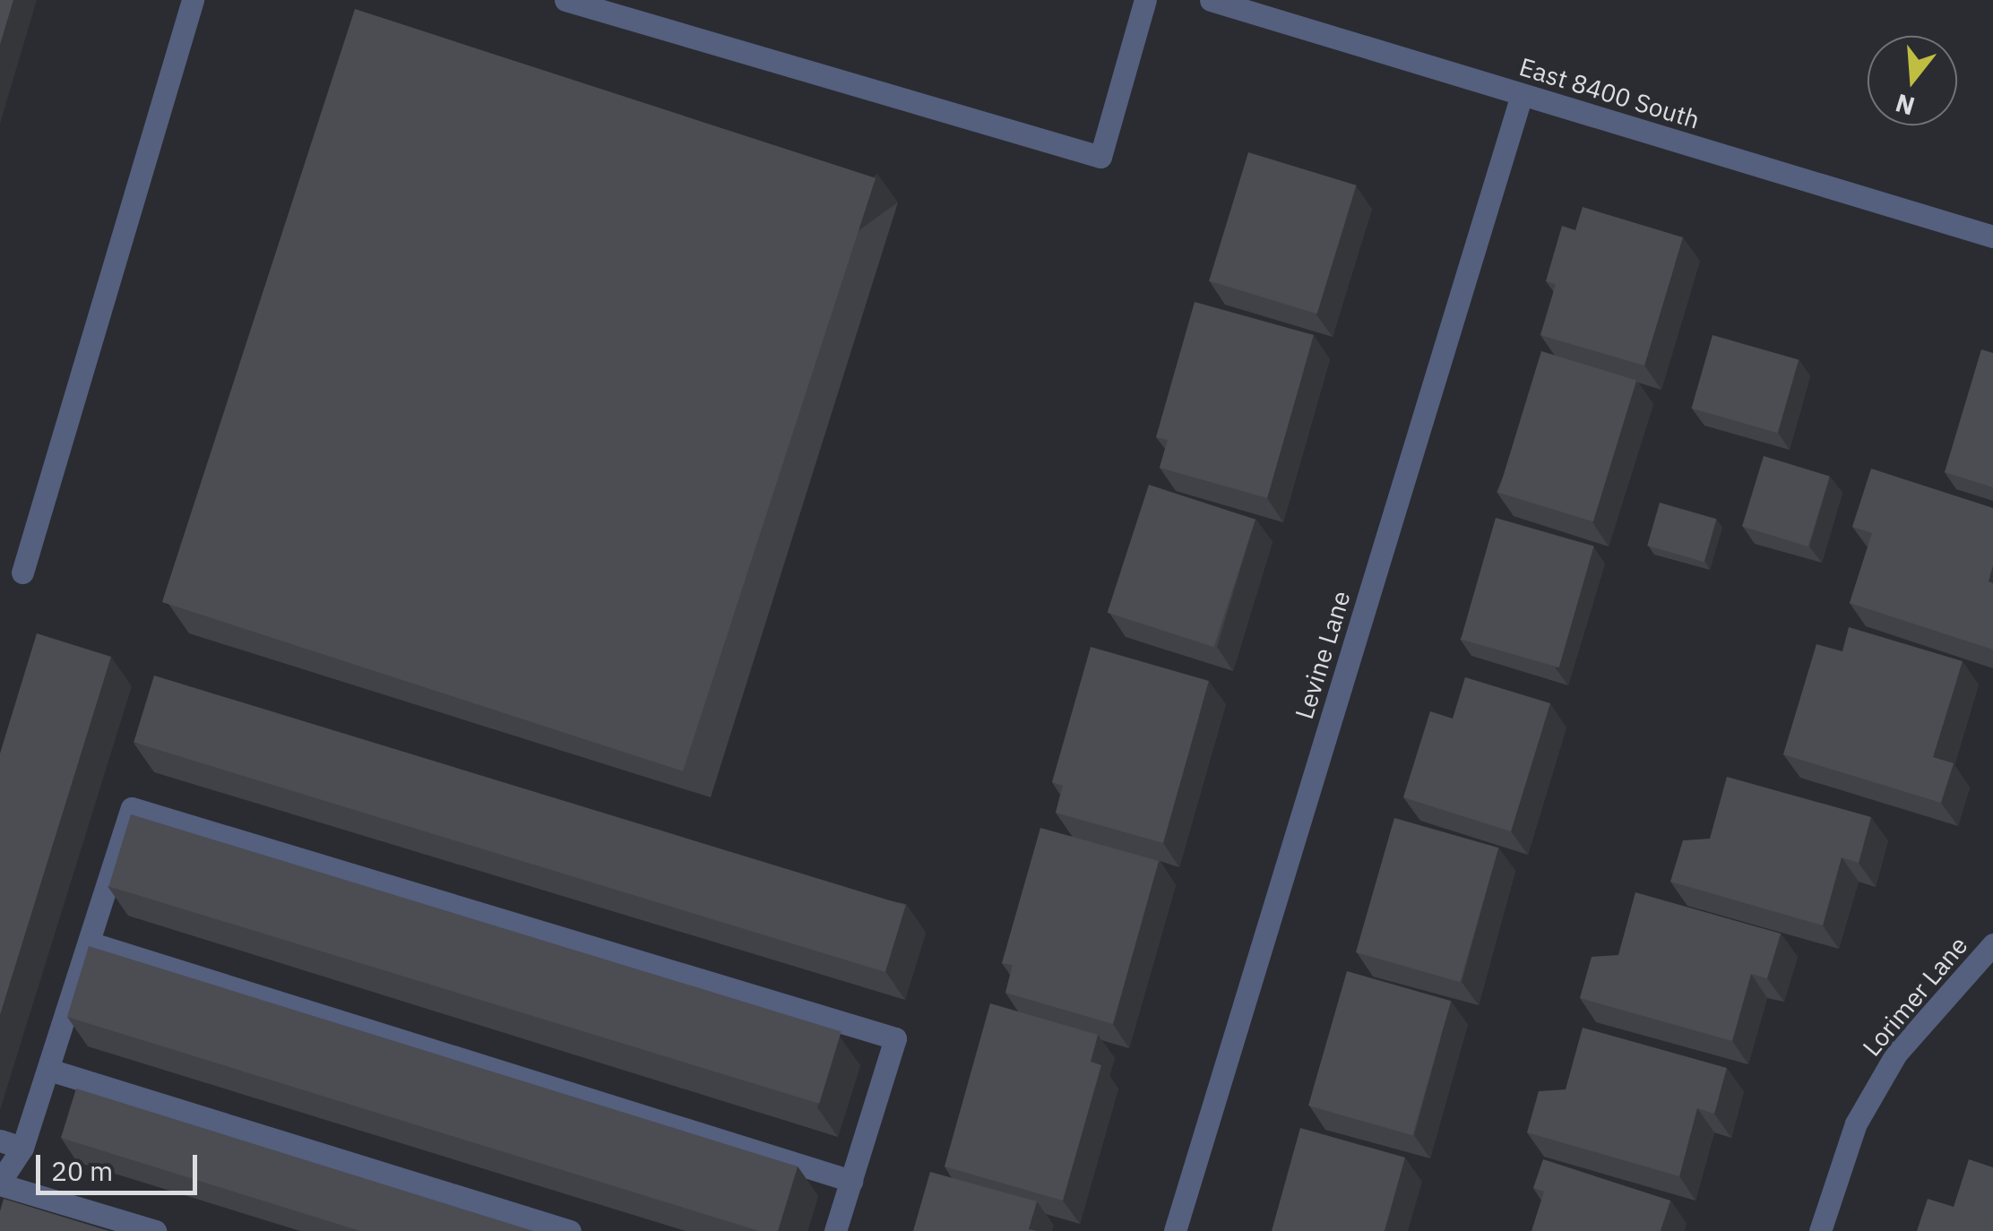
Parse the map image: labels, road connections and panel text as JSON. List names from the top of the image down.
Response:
{
  "streets": {
    "street": ["East 8400 South", "Levine Lane", "Lorimer Lane"]
  },
  "crossings": [
    ["East 8400 South", "Levine Lane"]
  ],
  "scale_bar": "20 m",
  "north": "bottom"
}
